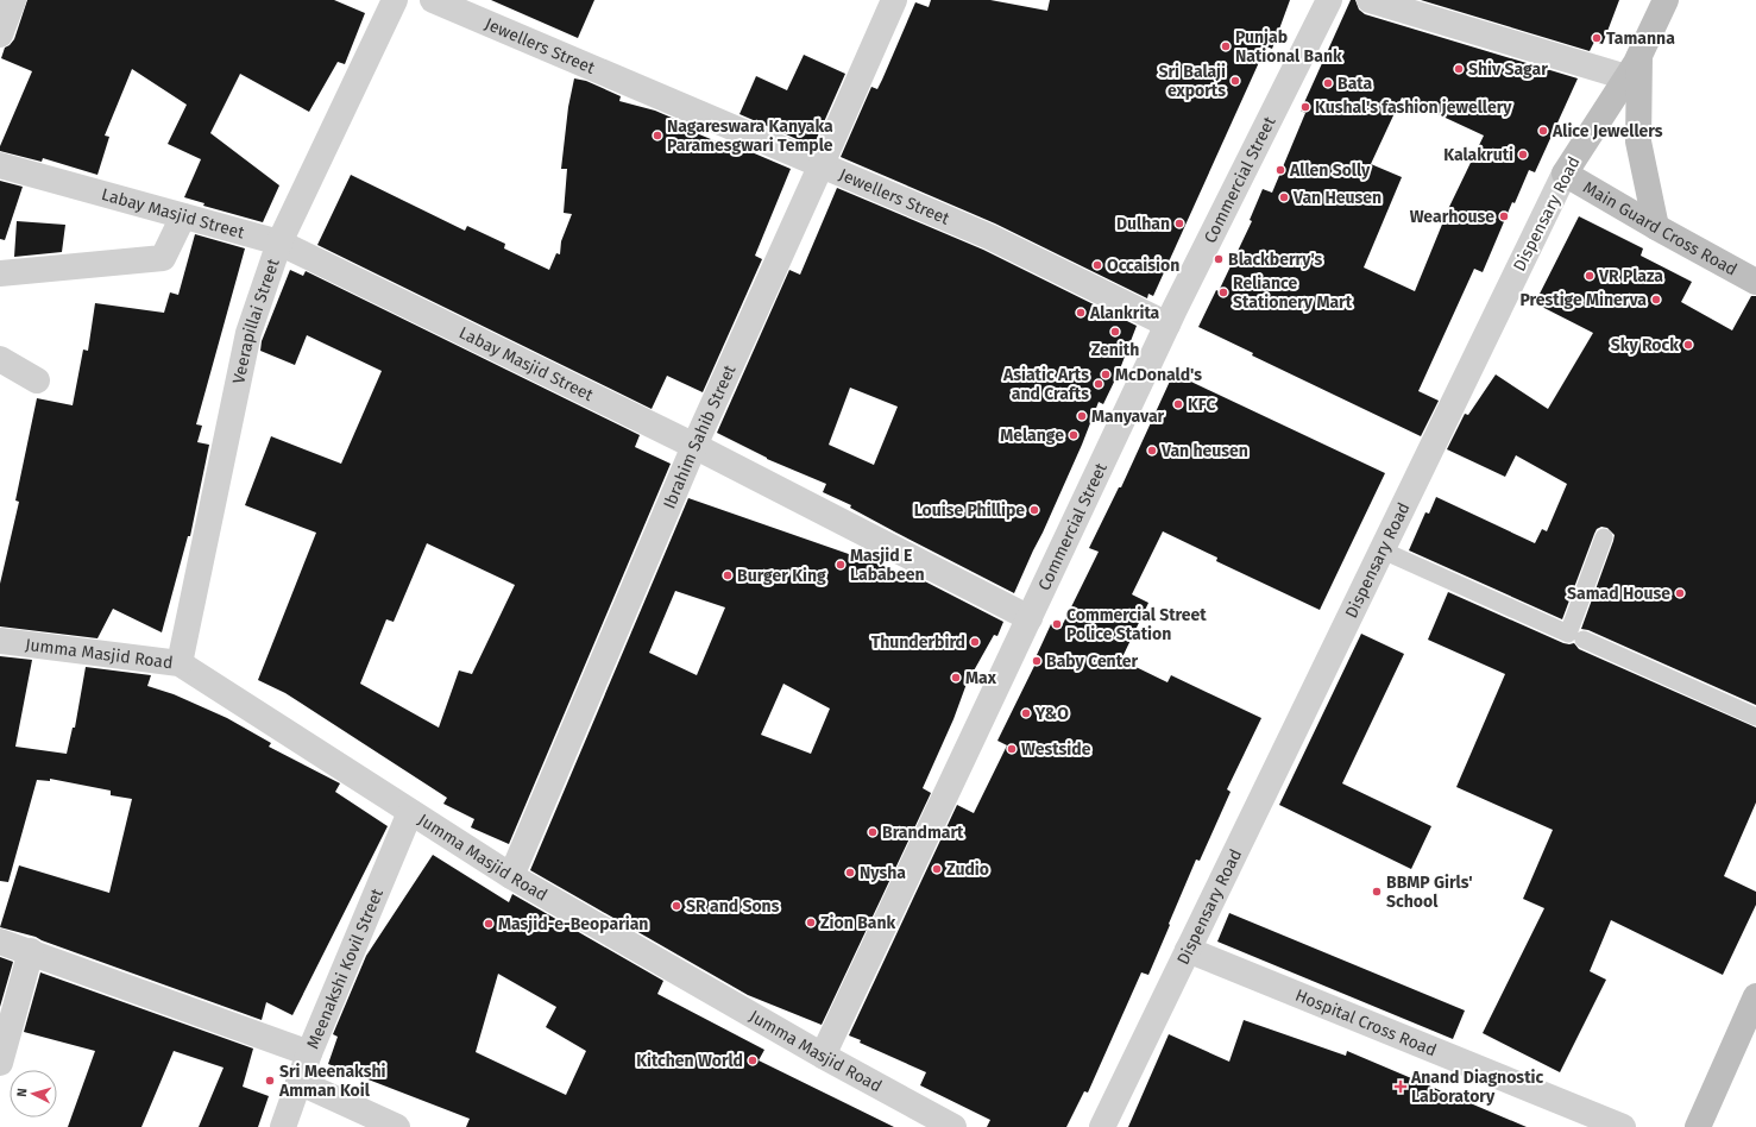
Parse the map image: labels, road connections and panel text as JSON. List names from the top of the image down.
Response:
{
  "streets": {
    "street": [
      "Jewellers Street",
      "Commercial Street",
      "Labay Masjid Street",
      "Dispensary Road",
      "Main Guard Cross Road",
      "Veerapillai Street",
      "Ibrahim Sahib Street",
      "Jumma Masjid Road",
      "Meenakshi Kovil Street",
      "Hospital Cross Road"
    ]
  },
  "crossings": [
    ["Jewellers Street", "Commercial Street"],
    ["Jewellers Street", "Ibrahim Sahib Street"],
    ["Commercial Street", "Labay Masjid Street"],
    ["Commercial Street", "Jumma Masjid Road"],
    ["Labay Masjid Street", "Veerapillai Street"],
    ["Labay Masjid Street", "Ibrahim Sahib Street"],
    ["Dispensary Road", "Main Guard Cross Road"],
    ["Dispensary Road", "Hospital Cross Road"],
    ["Veerapillai Street", "Jumma Masjid Road"],
    ["Ibrahim Sahib Street", "Jumma Masjid Road"],
    ["Jumma Masjid Road", "Meenakshi Kovil Street"]
  ],
  "places": {
    "other": [
      "Tamanna",
      "Punjab National Bank",
      "Shiv Sagar",
      "Sri Balaji exports",
      "Bata",
      "Kushal's fashion jewellery",
      "Alice Jewellers",
      "Nagareswara Kanyaka Paramesgwari Temple",
      "Kalakruti",
      "Allen Solly",
      "Van Heusen",
      "Wearhouse",
      "Dulhan",
      "Blackberry's",
      "Occaision",
      "VR Plaza",
      "Reliance Stationery Mart",
      "Prestige Minerva",
      "Alankrita",
      "Zenith",
      "Sky Rock",
      "McDonald's",
      "Asiatic Arts and Crafts",
      "KFC",
      "Manyavar",
      "Melange",
      "Van heusen",
      "Louise Phillipe",
      "Masjid E Lababeen",
      "Burger King",
      "Samad House",
      "Commercial Street Police Station",
      "Thunderbird",
      "Baby Center",
      "Max",
      "Y&O",
      "Westside",
      "Brandmart",
      "Zudio",
      "Nysha",
      "BBMP Girls' School",
      "SR and Sons",
      "Zion Bank",
      "Masjid-e-Beoparian",
      "Kitchen World",
      "Sri Meenakshi Amman Koil"
    ],
    "health": ["Anand Diagnostic Laboratory"]
  },
  "north": "left"
}
